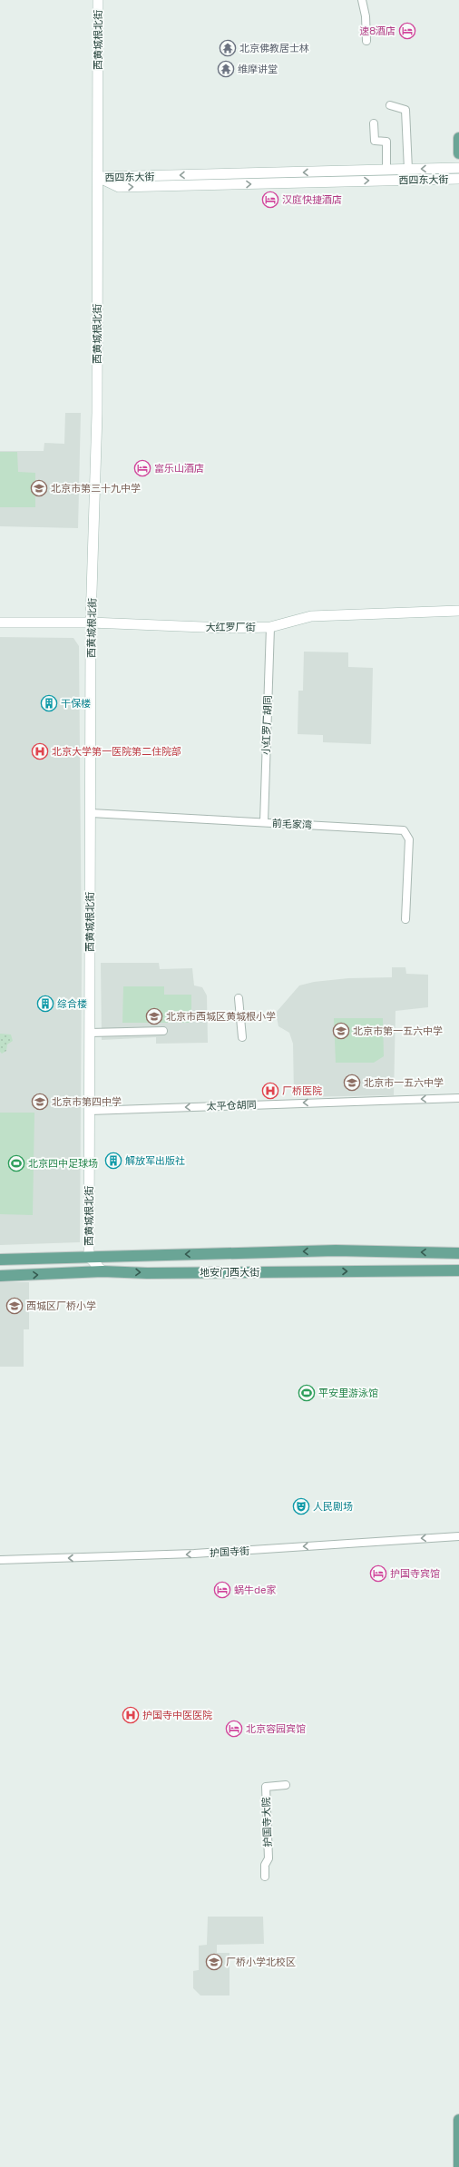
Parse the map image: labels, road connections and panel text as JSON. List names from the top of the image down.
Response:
{
  "streets": {
    "main road": ["地安门西大街"],
    "street": [
      "西黄城根北街",
      "西四东大街",
      "大红罗厂街",
      "小红罗厂胡同",
      "前毛家湾",
      "太平仓胡同",
      "护国寺街",
      "护国寺大院"
    ]
  },
  "crossings": [
    ["西黄城根北街", "西四东大街"],
    ["西黄城根北街", "大红罗厂街"],
    ["西黄城根北街", "前毛家湾"],
    ["西黄城根北街", "太平仓胡同"],
    ["西黄城根北街", "地安门西大街"],
    ["大红罗厂街", "小红罗厂胡同"],
    ["小红罗厂胡同", "前毛家湾"]
  ],
  "one_way": ["太平仓胡同", "护国寺街"],
  "places": {
    "hotel": [
      "速8酒店",
      "汉庭快捷酒店",
      "富乐山酒店",
      "护国寺宾馆",
      "蜗牛de家",
      "北京容园宾馆"
    ],
    "temple": ["北京佛教居士林", "维摩讲堂"],
    "school or university": [
      "北京市第三十九中学",
      "北京市西城区黄城根小学",
      "北京市第一五六中学",
      "北京市一五六中学",
      "北京市第四中学",
      "西城区厂桥小学",
      "厂桥小学北校区"
    ],
    "building": ["干保楼", "综合楼", "解放军出版社"],
    "hospital": ["北京大学第一医院第二住院部", "厂桥医院", "护国寺中医医院"],
    "sports": ["北京四中足球场", "平安里游泳馆"],
    "theatre": ["人民剧场"]
  }
}
